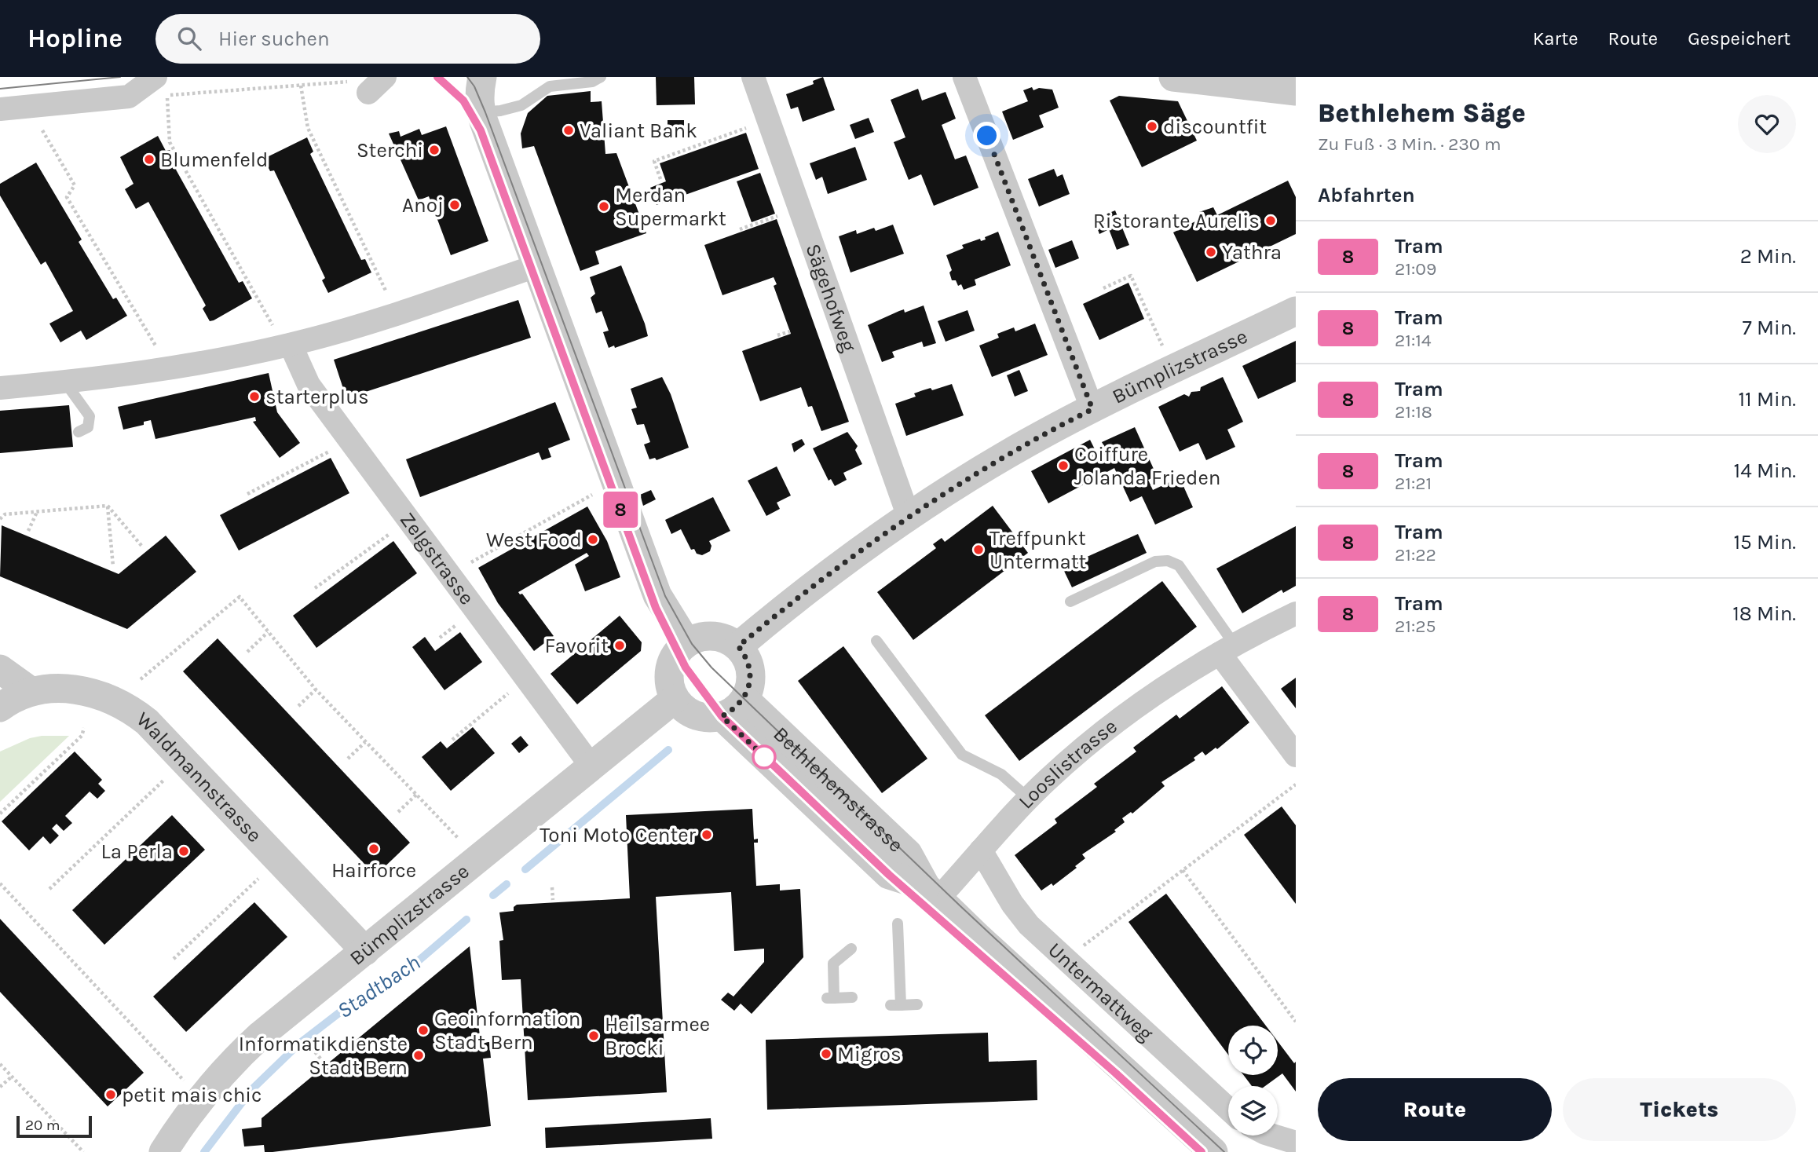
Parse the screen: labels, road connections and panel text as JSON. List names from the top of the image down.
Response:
{
  "streets": {
    "street": [
      "Sägehofweg",
      "Bümplizstrasse",
      "Zelgstrasse",
      "Looslistrasse",
      "Waldmannstrasse",
      "Bethlehemstrasse",
      "Untermattweg"
    ]
  },
  "crossings": [
    ["Sägehofweg", "Bümplizstrasse"],
    ["Bümplizstrasse", "Zelgstrasse"],
    ["Bümplizstrasse", "Waldmannstrasse"],
    ["Bümplizstrasse", "Bethlehemstrasse"],
    ["Looslistrasse", "Bethlehemstrasse"],
    ["Looslistrasse", "Untermattweg"]
  ],
  "water": ["Stadtbach"],
  "places": [
    "discountfit",
    "Valiant Bank",
    "Sterchi",
    "Blumenfeld",
    "Anoj",
    "Merdan Supermarkt",
    "Ristorante Aurelis",
    "Yathra",
    "starterplus",
    "Coiffure Jolanda Frieden",
    "West Food",
    "Treffpunkt Untermatt",
    "Favorit",
    "Toni Moto Center",
    "Hairforce",
    "La Perla",
    "Geoinformation Stadt Bern",
    "Heilsarmee Brocki",
    "Migros",
    "Informatikdienste Stadt Bern",
    "petit mais chic"
  ],
  "lines": ["tram line 8"],
  "scale_bar": "20 m",
  "page": {
    "header": "Hopline",
    "search": "Hier suchen",
    "nav": ["Karte", "Route", "Gespeichert"],
    "on_map": "8",
    "heading": [
      ["Bethlehem Säge", "Zu Fuß · 3 Min. · 230 m"],
      "Abfahrten"
    ],
    "list": [
      {
        "mark": "8",
        "name": "Tram",
        "note": "21:09",
        "value": "2 Min."
      },
      {
        "mark": "8",
        "name": "Tram",
        "note": "21:14",
        "value": "7 Min."
      },
      {
        "mark": "8",
        "name": "Tram",
        "note": "21:18",
        "value": "11 Min."
      },
      {
        "mark": "8",
        "name": "Tram",
        "note": "21:21",
        "value": "14 Min."
      },
      {
        "mark": "8",
        "name": "Tram",
        "note": "21:22",
        "value": "15 Min."
      },
      {
        "mark": "8",
        "name": "Tram",
        "note": "21:25",
        "value": "18 Min."
      }
    ],
    "buttons": ["Route", "Tickets"],
    "scale": "20 m"
  }
}
